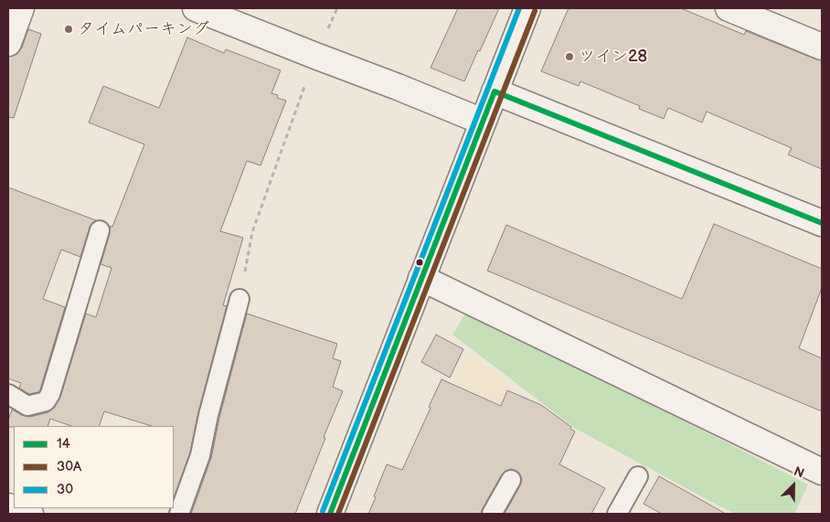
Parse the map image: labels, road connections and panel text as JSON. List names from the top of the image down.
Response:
{
  "places": ["タイムパーキング", "ツイン28"],
  "lines": ["transit line 30", "transit line 30A", "transit line 14"],
  "legend": ["14", "30A", "30"],
  "north": "top right"
}
